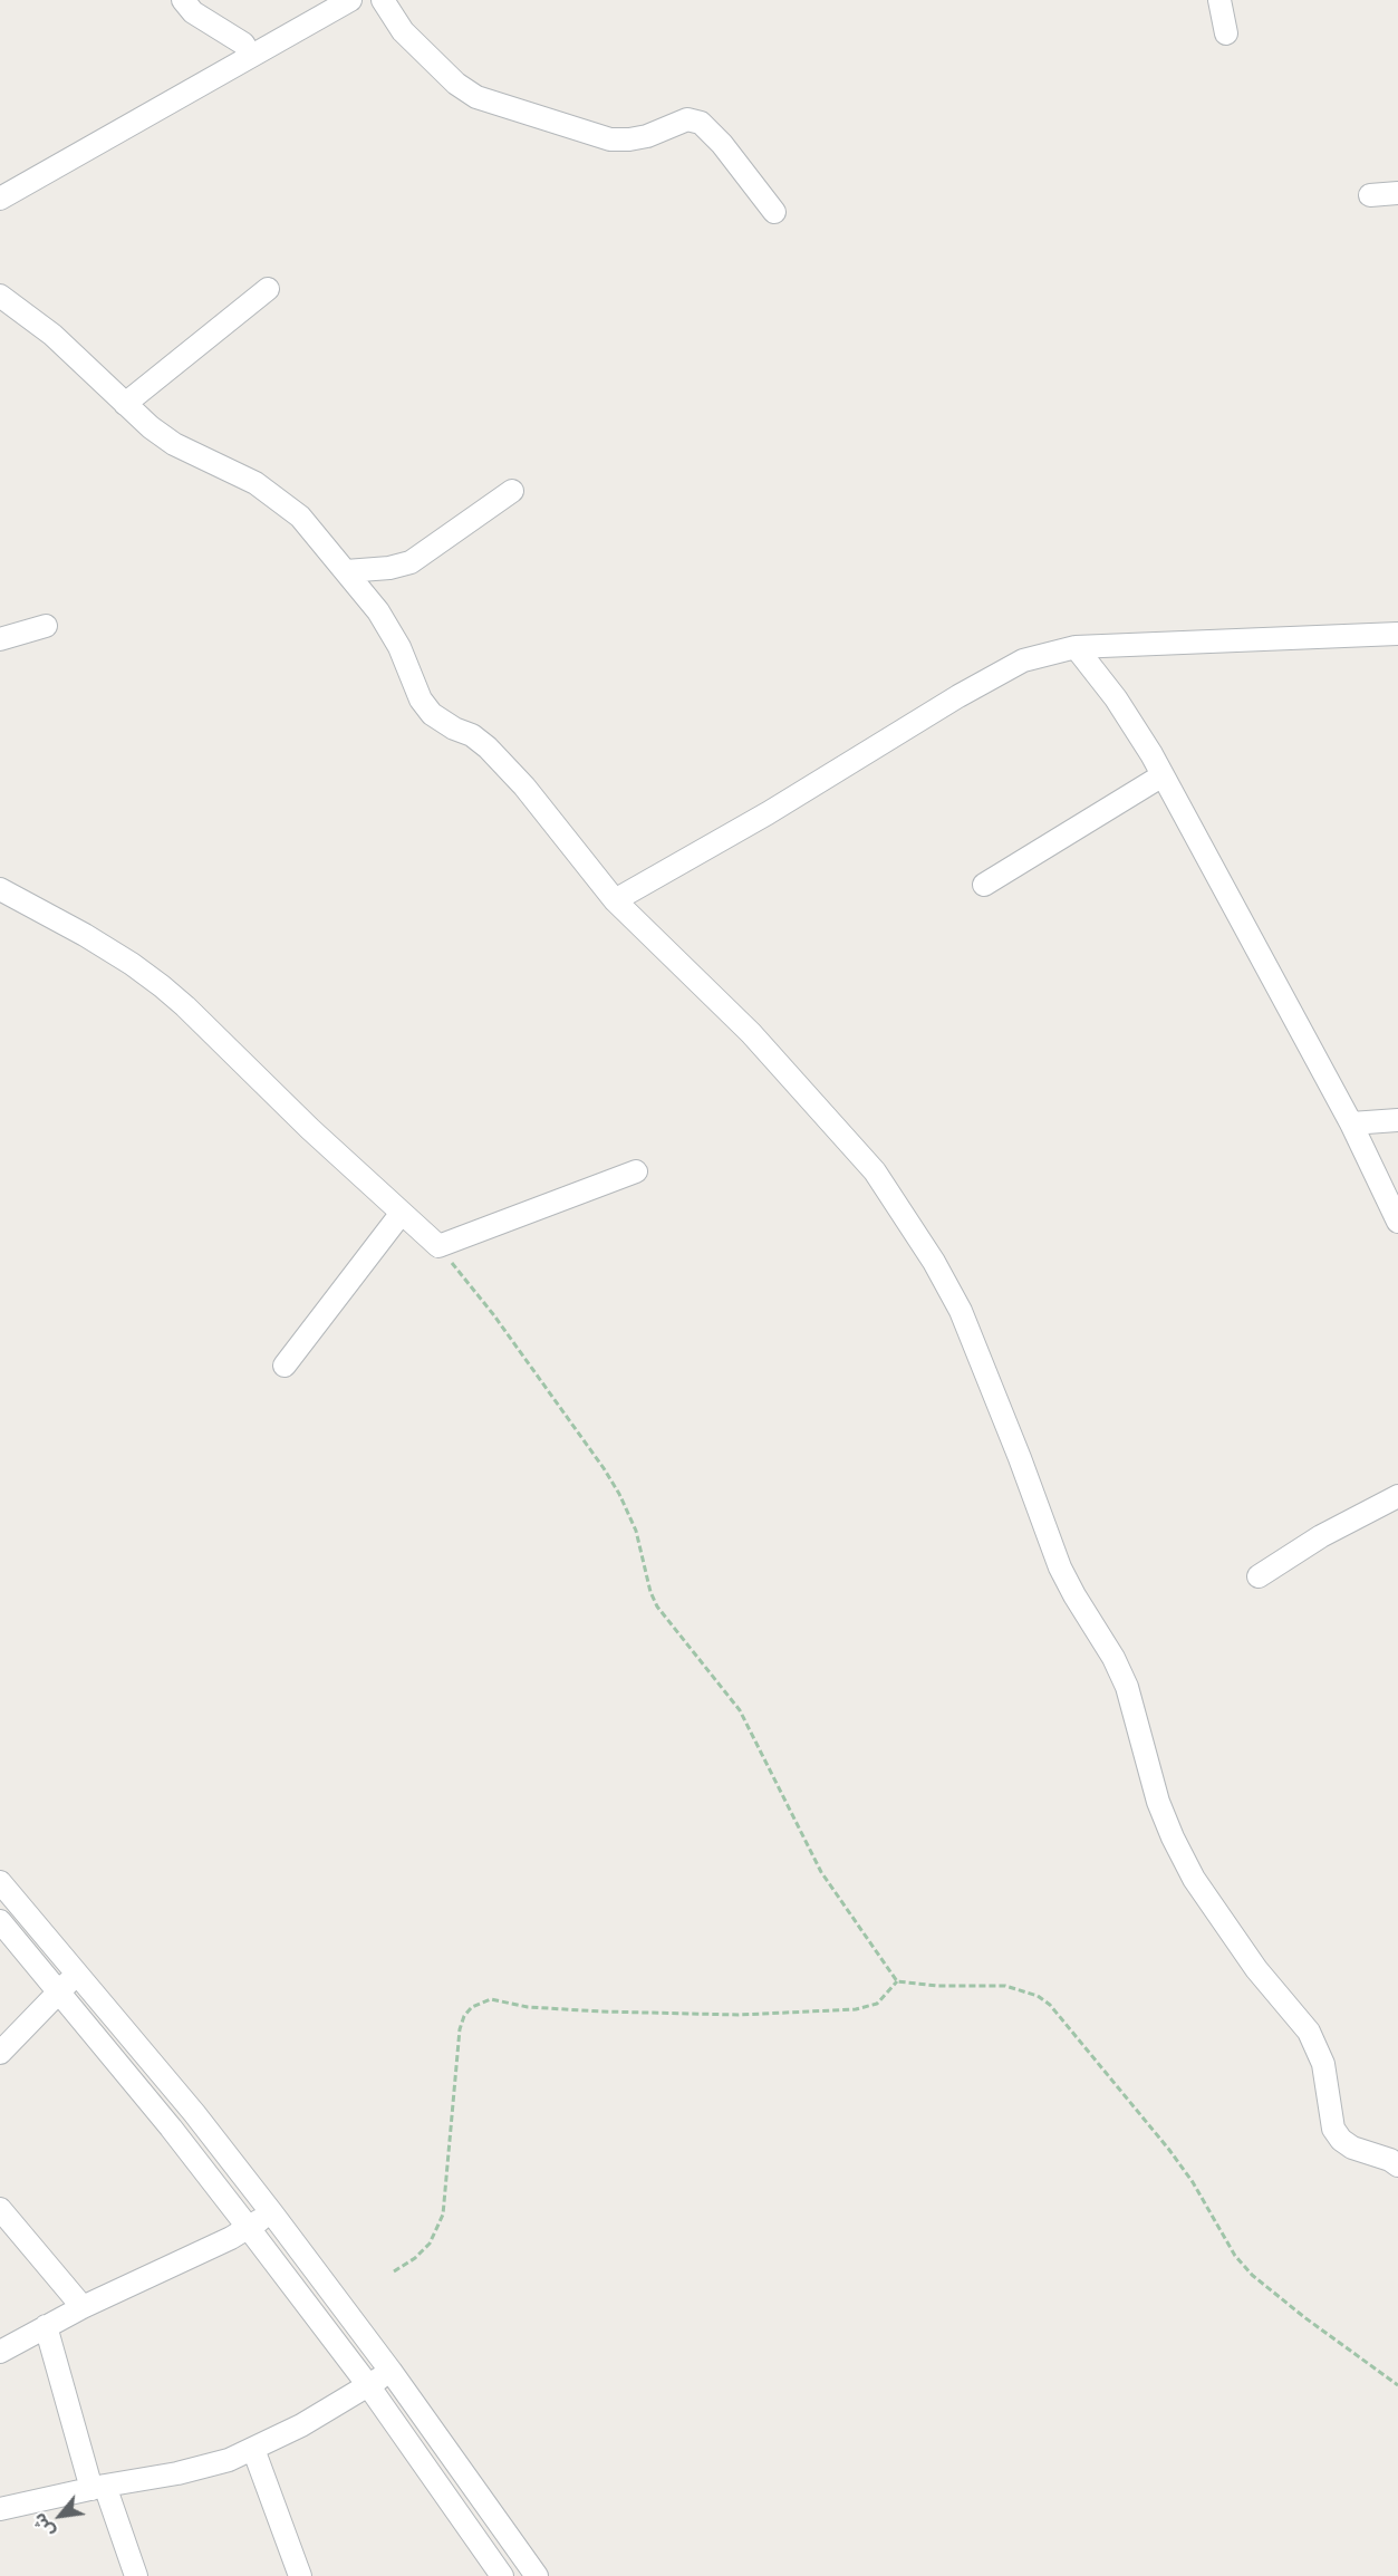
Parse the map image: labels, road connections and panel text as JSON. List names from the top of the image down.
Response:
{
  "north": "bottom left"
}
